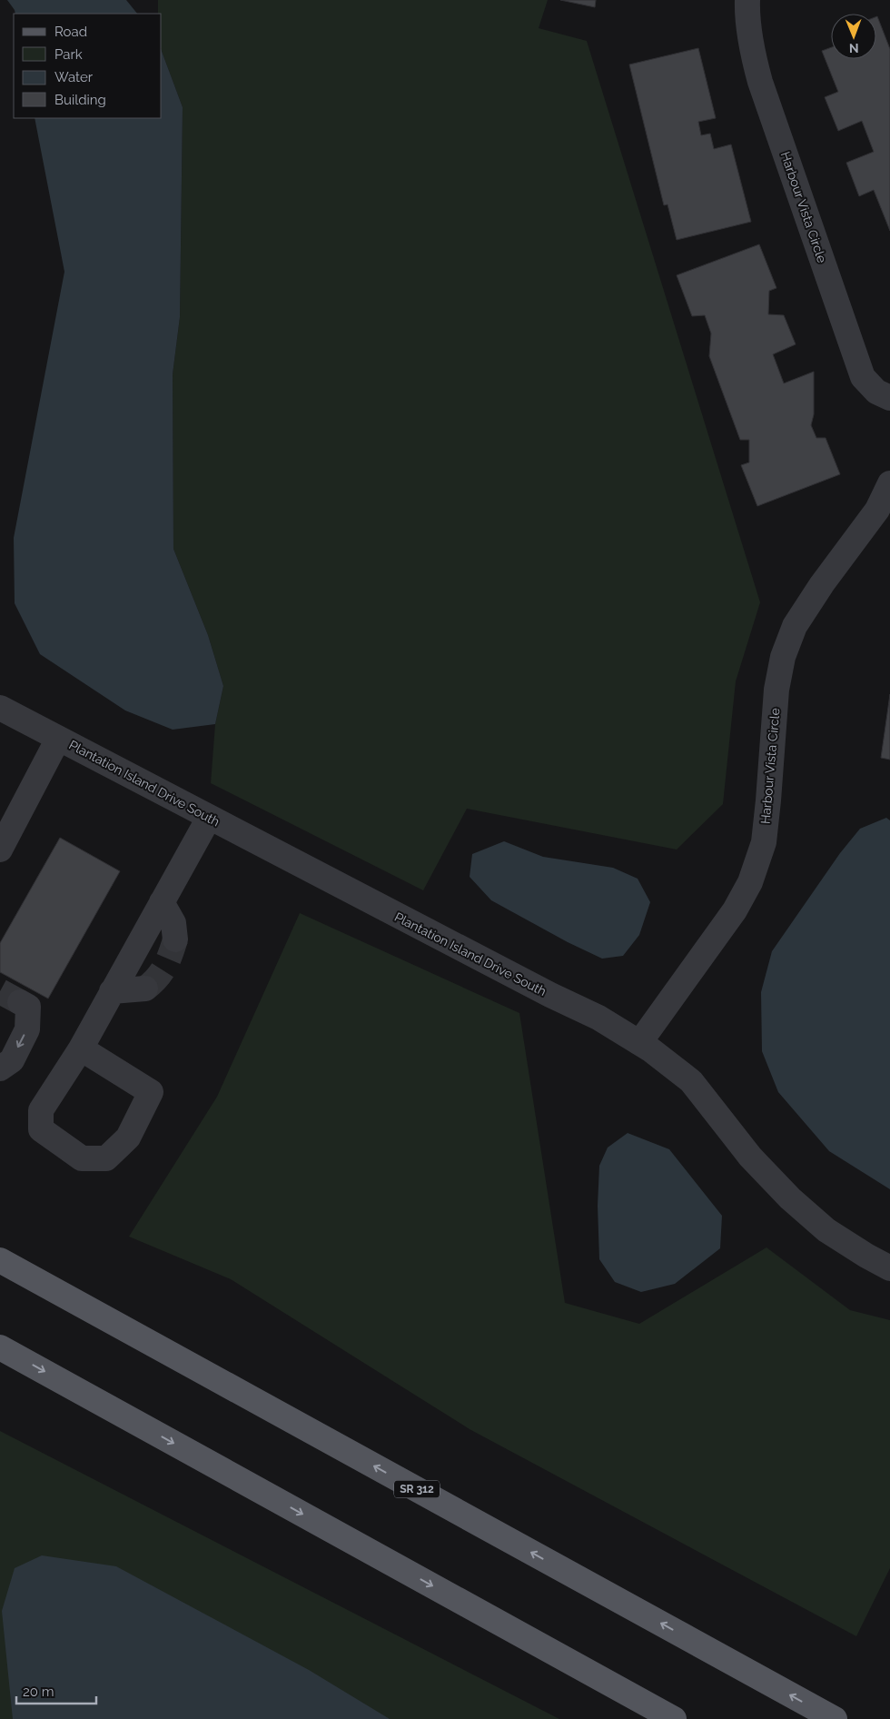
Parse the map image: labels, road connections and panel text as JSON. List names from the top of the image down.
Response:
{
  "streets": {
    "main road": ["SR 312"],
    "street": ["Harbour Vista Circle", "Plantation Island Drive South"]
  },
  "crossings": [
    ["Harbour Vista Circle", "Plantation Island Drive South"]
  ],
  "legend": [
    "Road",
    "Park",
    "Water",
    "Building"
  ],
  "scale_bar": "20 m",
  "north": "bottom"
}
